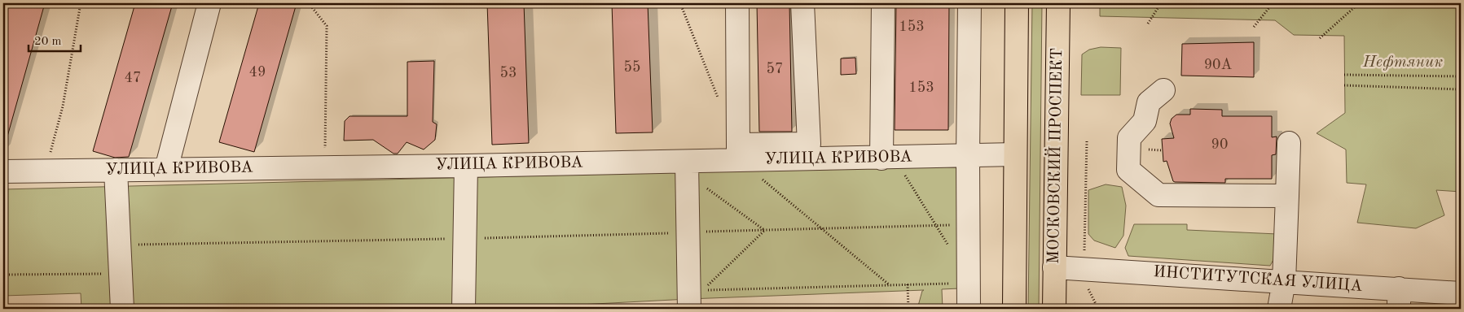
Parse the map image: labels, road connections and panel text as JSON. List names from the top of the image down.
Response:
{
  "streets": {
    "main road": ["МОСКОВСКИЙ ПРОСПЕКТ"],
    "street": ["УЛИЦА КРИВОВА", "ИНСТИТУТСКАЯ УЛИЦА"]
  },
  "crossings": [
    ["МОСКОВСКИЙ ПРОСПЕКТ", "ИНСТИТУТСКАЯ УЛИЦА"]
  ],
  "parks": ["Нефтяник"],
  "house_numbers": [
    "153",
    "90А",
    "55",
    "57",
    "49",
    "53",
    "47",
    "153",
    "90"
  ],
  "scale_bar": "20 m"
}
